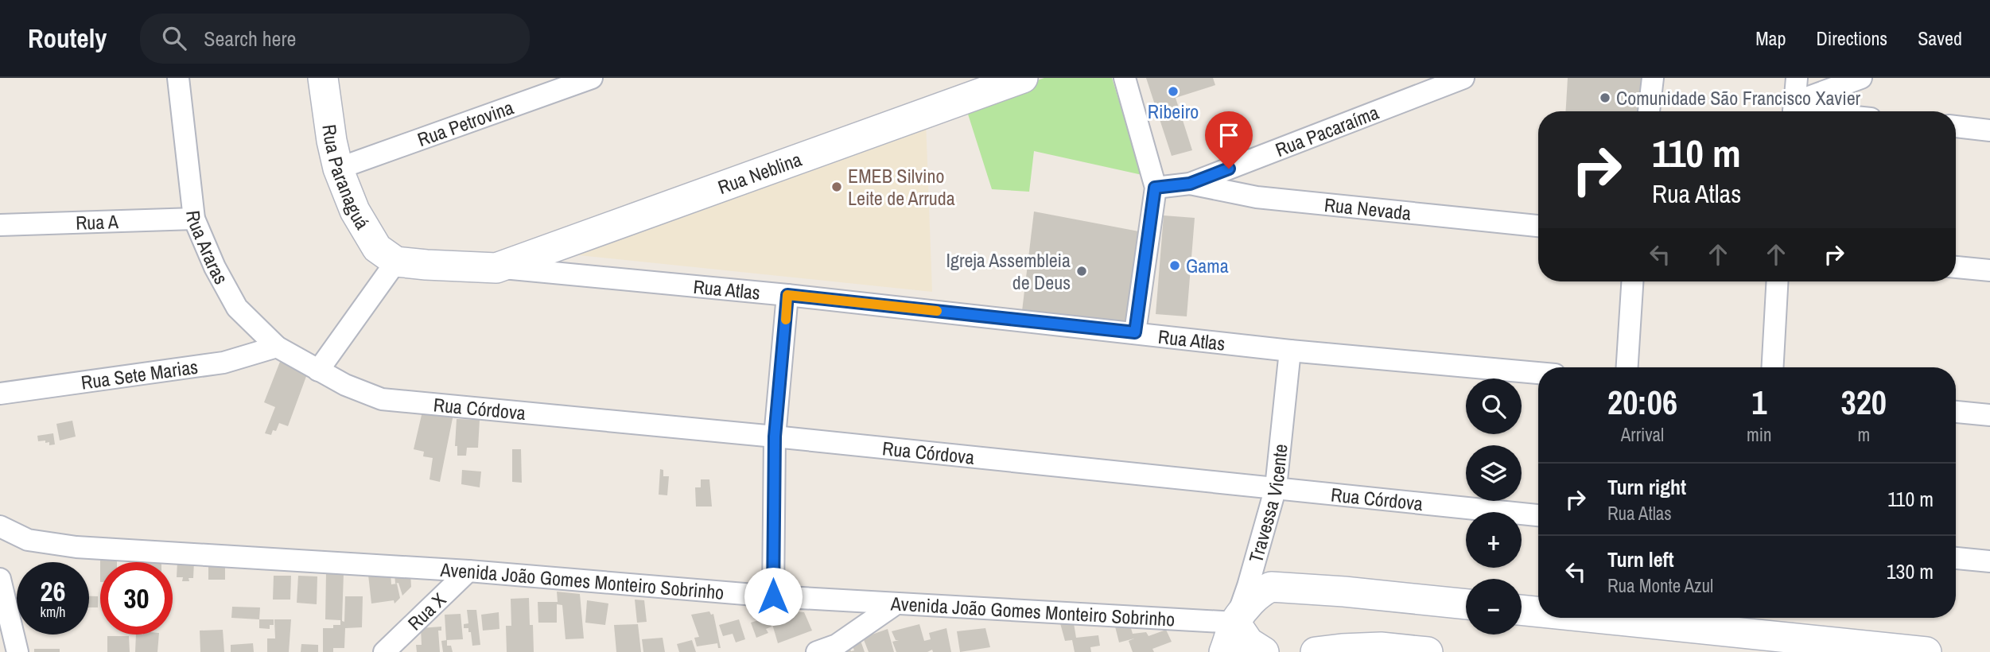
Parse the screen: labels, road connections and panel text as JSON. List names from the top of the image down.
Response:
{
  "streets": {
    "street": [
      "Rua Petrovina",
      "Rua Pacaraíma",
      "Rua Neblina",
      "Rua Paranaguá",
      "Rua Nevada",
      "Rua A",
      "Rua Araras",
      "Rua Atlas",
      "Rua Sete Marias",
      "Rua Córdova",
      "Travessa Vicente",
      "Avenida João Gomes Monteiro Sobrinho",
      "Rua X"
    ]
  },
  "crossings": [
    ["Rua Petrovina", "Rua Paranaguá"],
    ["Rua Pacaraíma", "Rua Nevada"],
    ["Rua Neblina", "Rua Atlas"],
    ["Rua Paranaguá", "Rua Atlas"],
    ["Rua A", "Rua Araras"],
    ["Rua Araras", "Rua Sete Marias"],
    ["Rua Araras", "Rua Córdova"],
    ["Rua Atlas", "Travessa Vicente"],
    ["Rua Córdova", "Travessa Vicente"],
    ["Travessa Vicente", "Avenida João Gomes Monteiro Sobrinho"],
    ["Avenida João Gomes Monteiro Sobrinho", "Rua X"]
  ],
  "places": [
    "Ribeiro",
    "Comunidade São Francisco Xavier",
    "EMEB Silvino Leite de Arruda",
    "Gama",
    "Igreja Assembleia de Deus"
  ],
  "page": {
    "header": "Routely",
    "search": "Search here",
    "nav": ["Map", "Directions", "Saved"],
    "turn": ["110 m", "Rua Atlas"],
    "eta": [
      "20:06",
      "Arrival",
      "1",
      "min",
      "320",
      "m"
    ],
    "map_buttons": ["+", "−"],
    "list": [
      {
        "name": "Turn right",
        "note": "Rua Atlas",
        "value": "110 m"
      },
      {
        "name": "Turn left",
        "note": "Rua Monte Azul",
        "value": "130 m"
      }
    ],
    "speed": "26 km/h",
    "limit": "30"
  }
}
